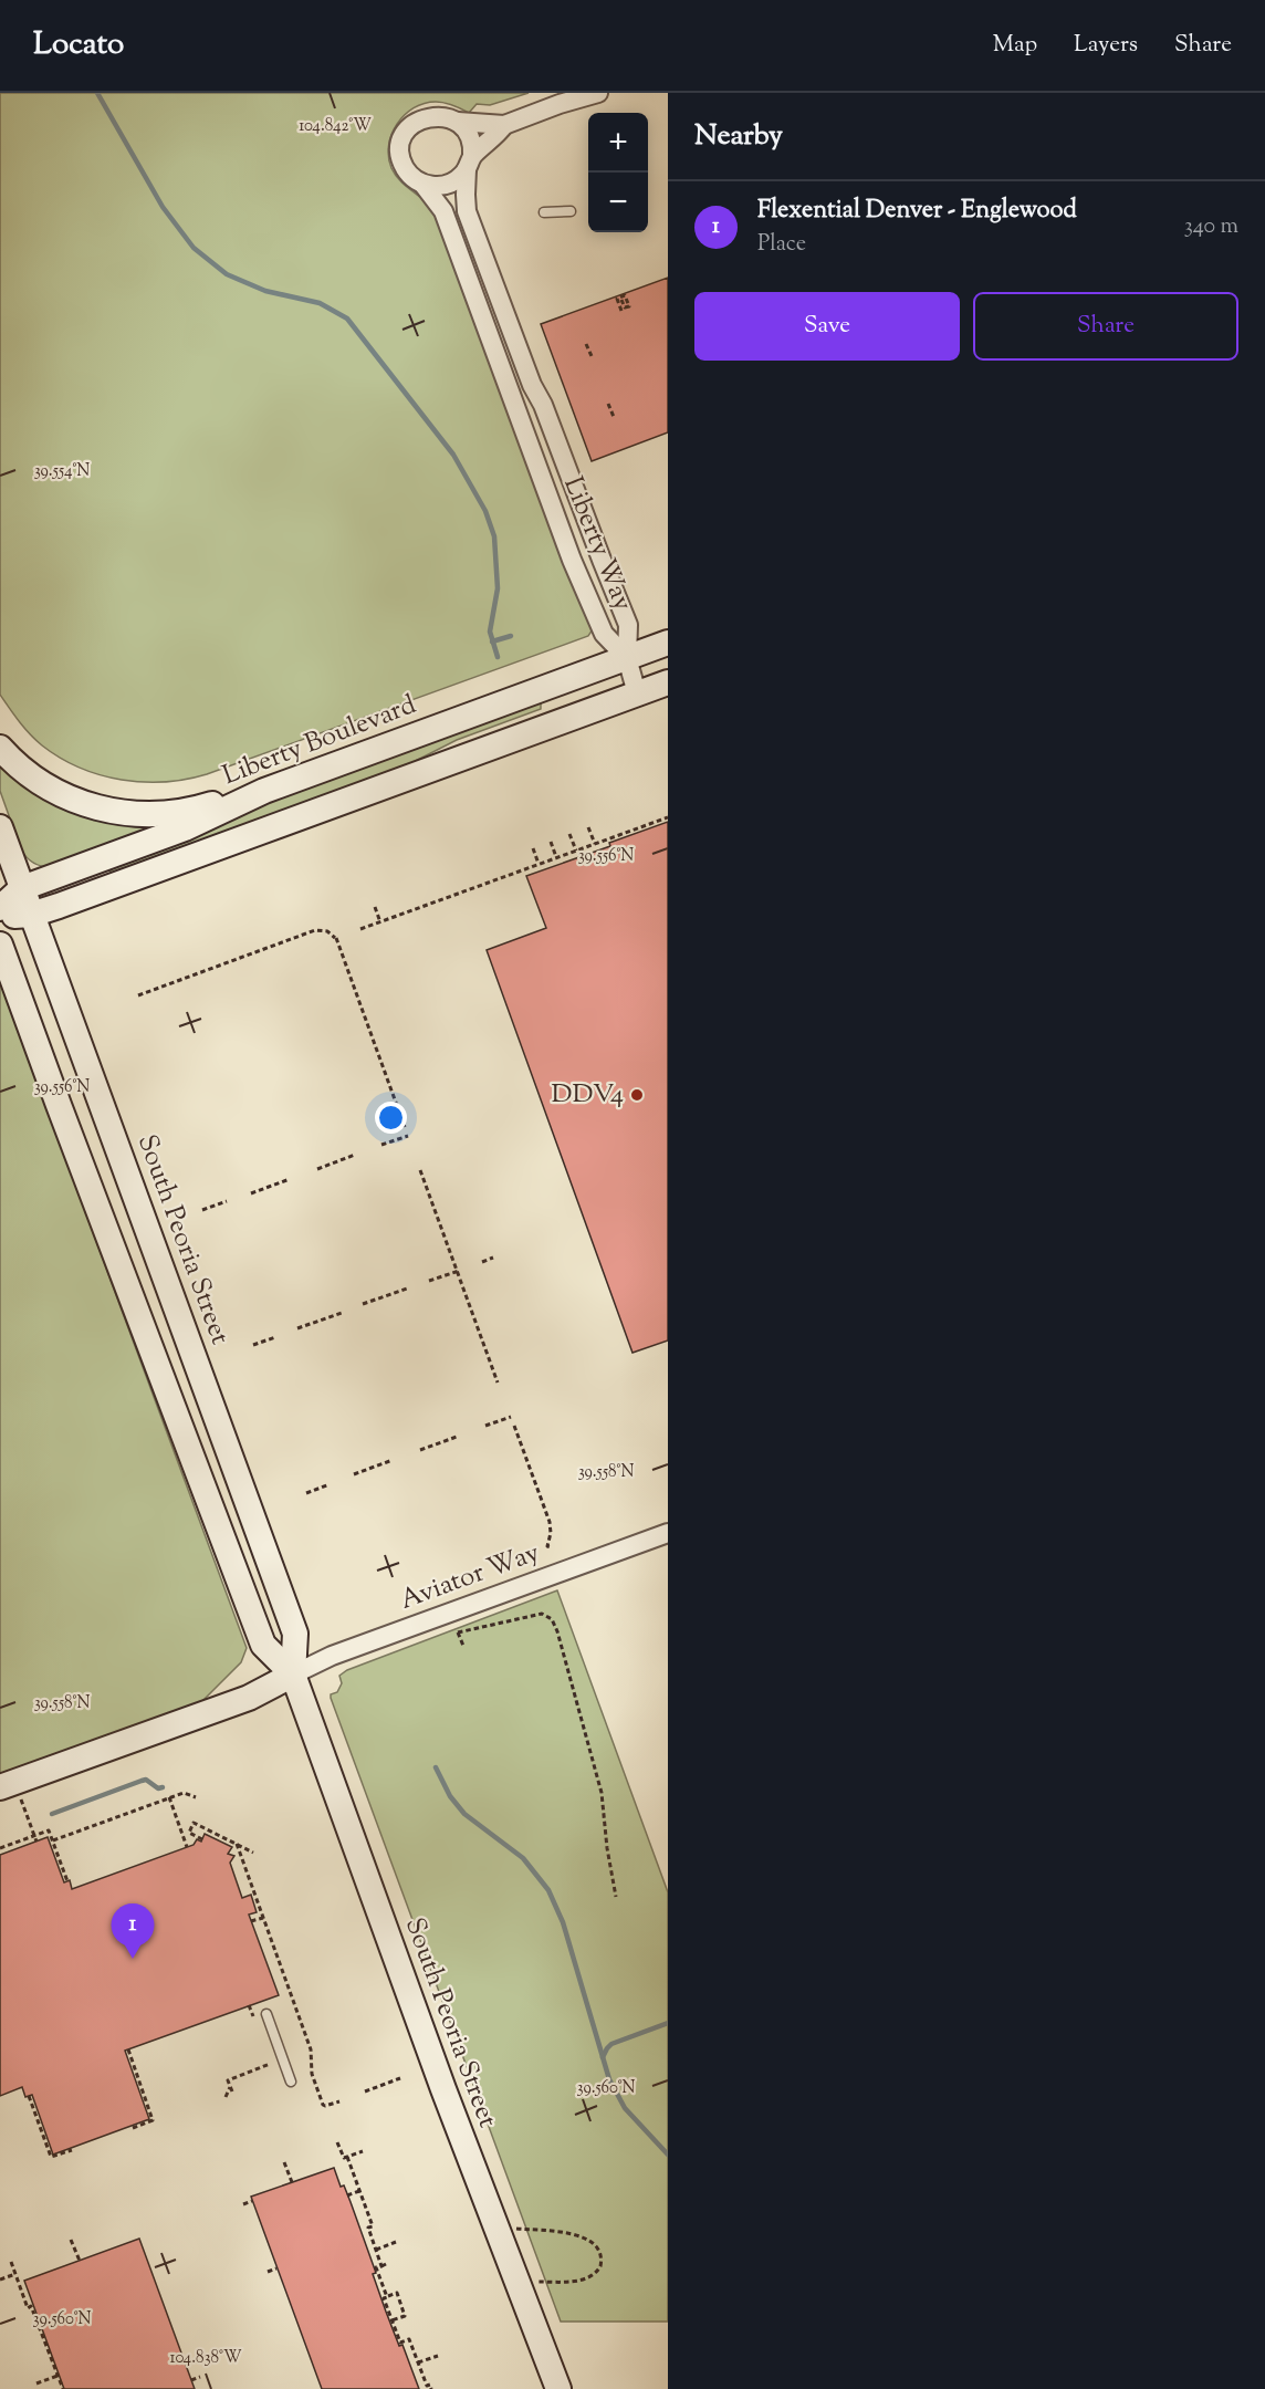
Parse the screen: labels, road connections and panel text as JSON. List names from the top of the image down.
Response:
{
  "streets": {
    "main road": ["Liberty Boulevard", "South Peoria Street"],
    "street": ["Liberty Way", "Aviator Way"]
  },
  "crossings": [
    ["Liberty Way", "Liberty Boulevard"],
    ["Liberty Boulevard", "South Peoria Street"],
    ["South Peoria Street", "Aviator Way"]
  ],
  "places": ["DDV4"],
  "page": {
    "header": "Locato",
    "nav": ["Map", "Layers", "Share"],
    "heading": "Nearby",
    "map_buttons": ["+", "−"],
    "list": [
      {
        "mark": "1",
        "name": "Flexential Denver - Englewood",
        "note": "Place",
        "value": "340 m"
      }
    ],
    "buttons": ["Save", "Share"],
    "pins": "1"
  },
  "coordinates": [
    "104.842°W",
    "39.554°N",
    "39.556°N",
    "39.558°N",
    "39.560°N",
    "104.838°W"
  ]
}
